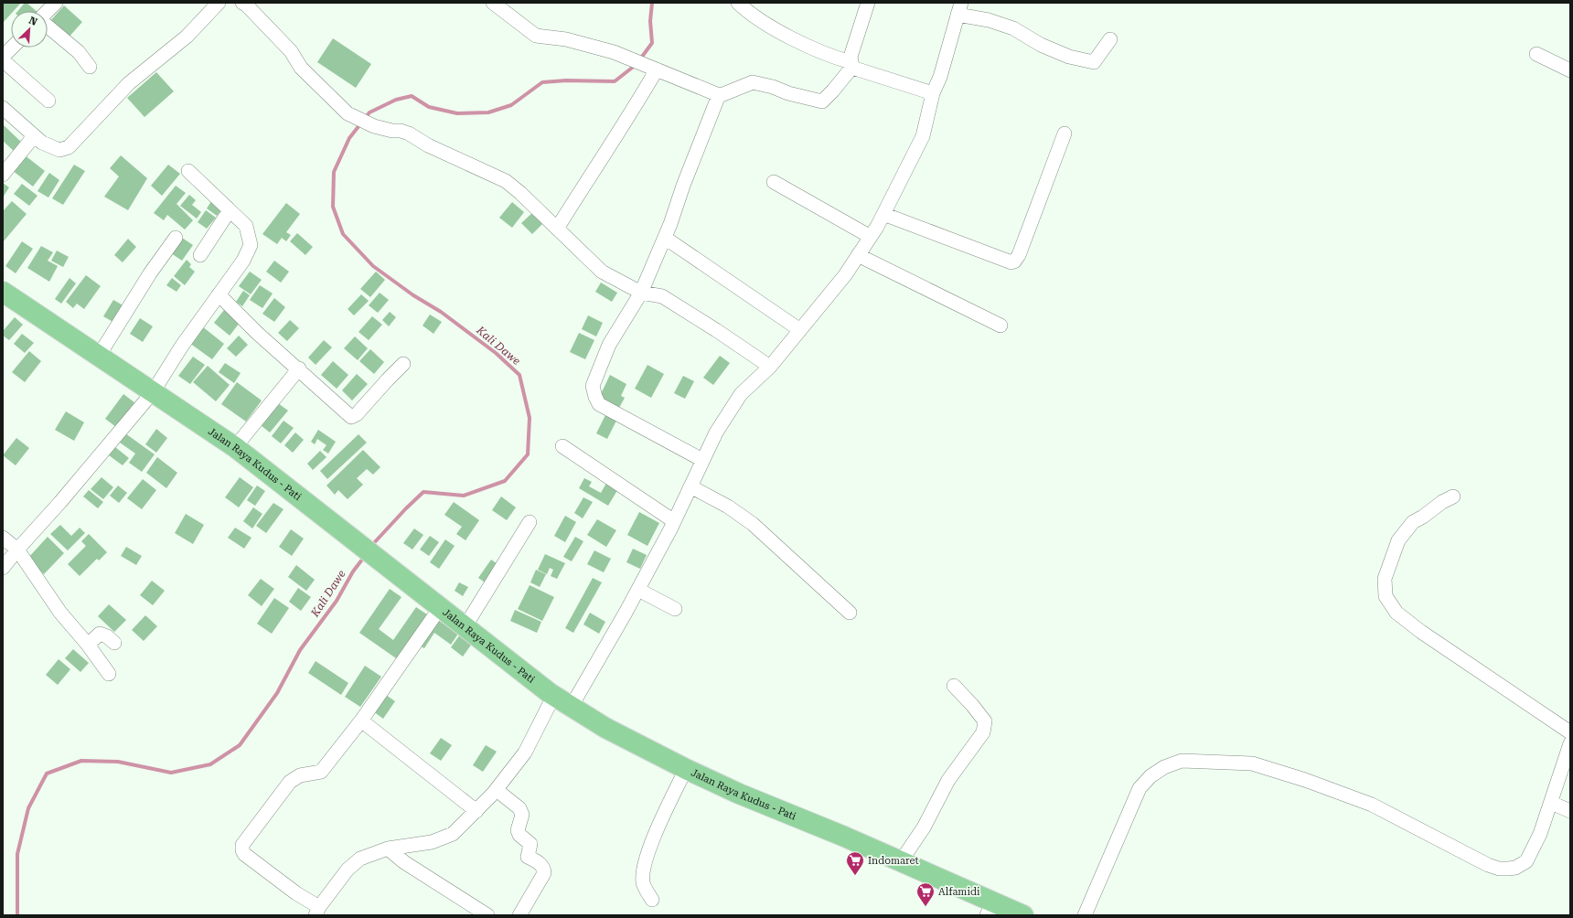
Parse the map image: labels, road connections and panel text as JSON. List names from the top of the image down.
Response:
{
  "streets": {
    "highway": ["Jalan Raya Kudus - Pati"]
  },
  "water": ["Kali Dawe"],
  "places": {
    "supermarket": ["Indomaret", "Alfamidi"]
  },
  "north": "top right"
}
